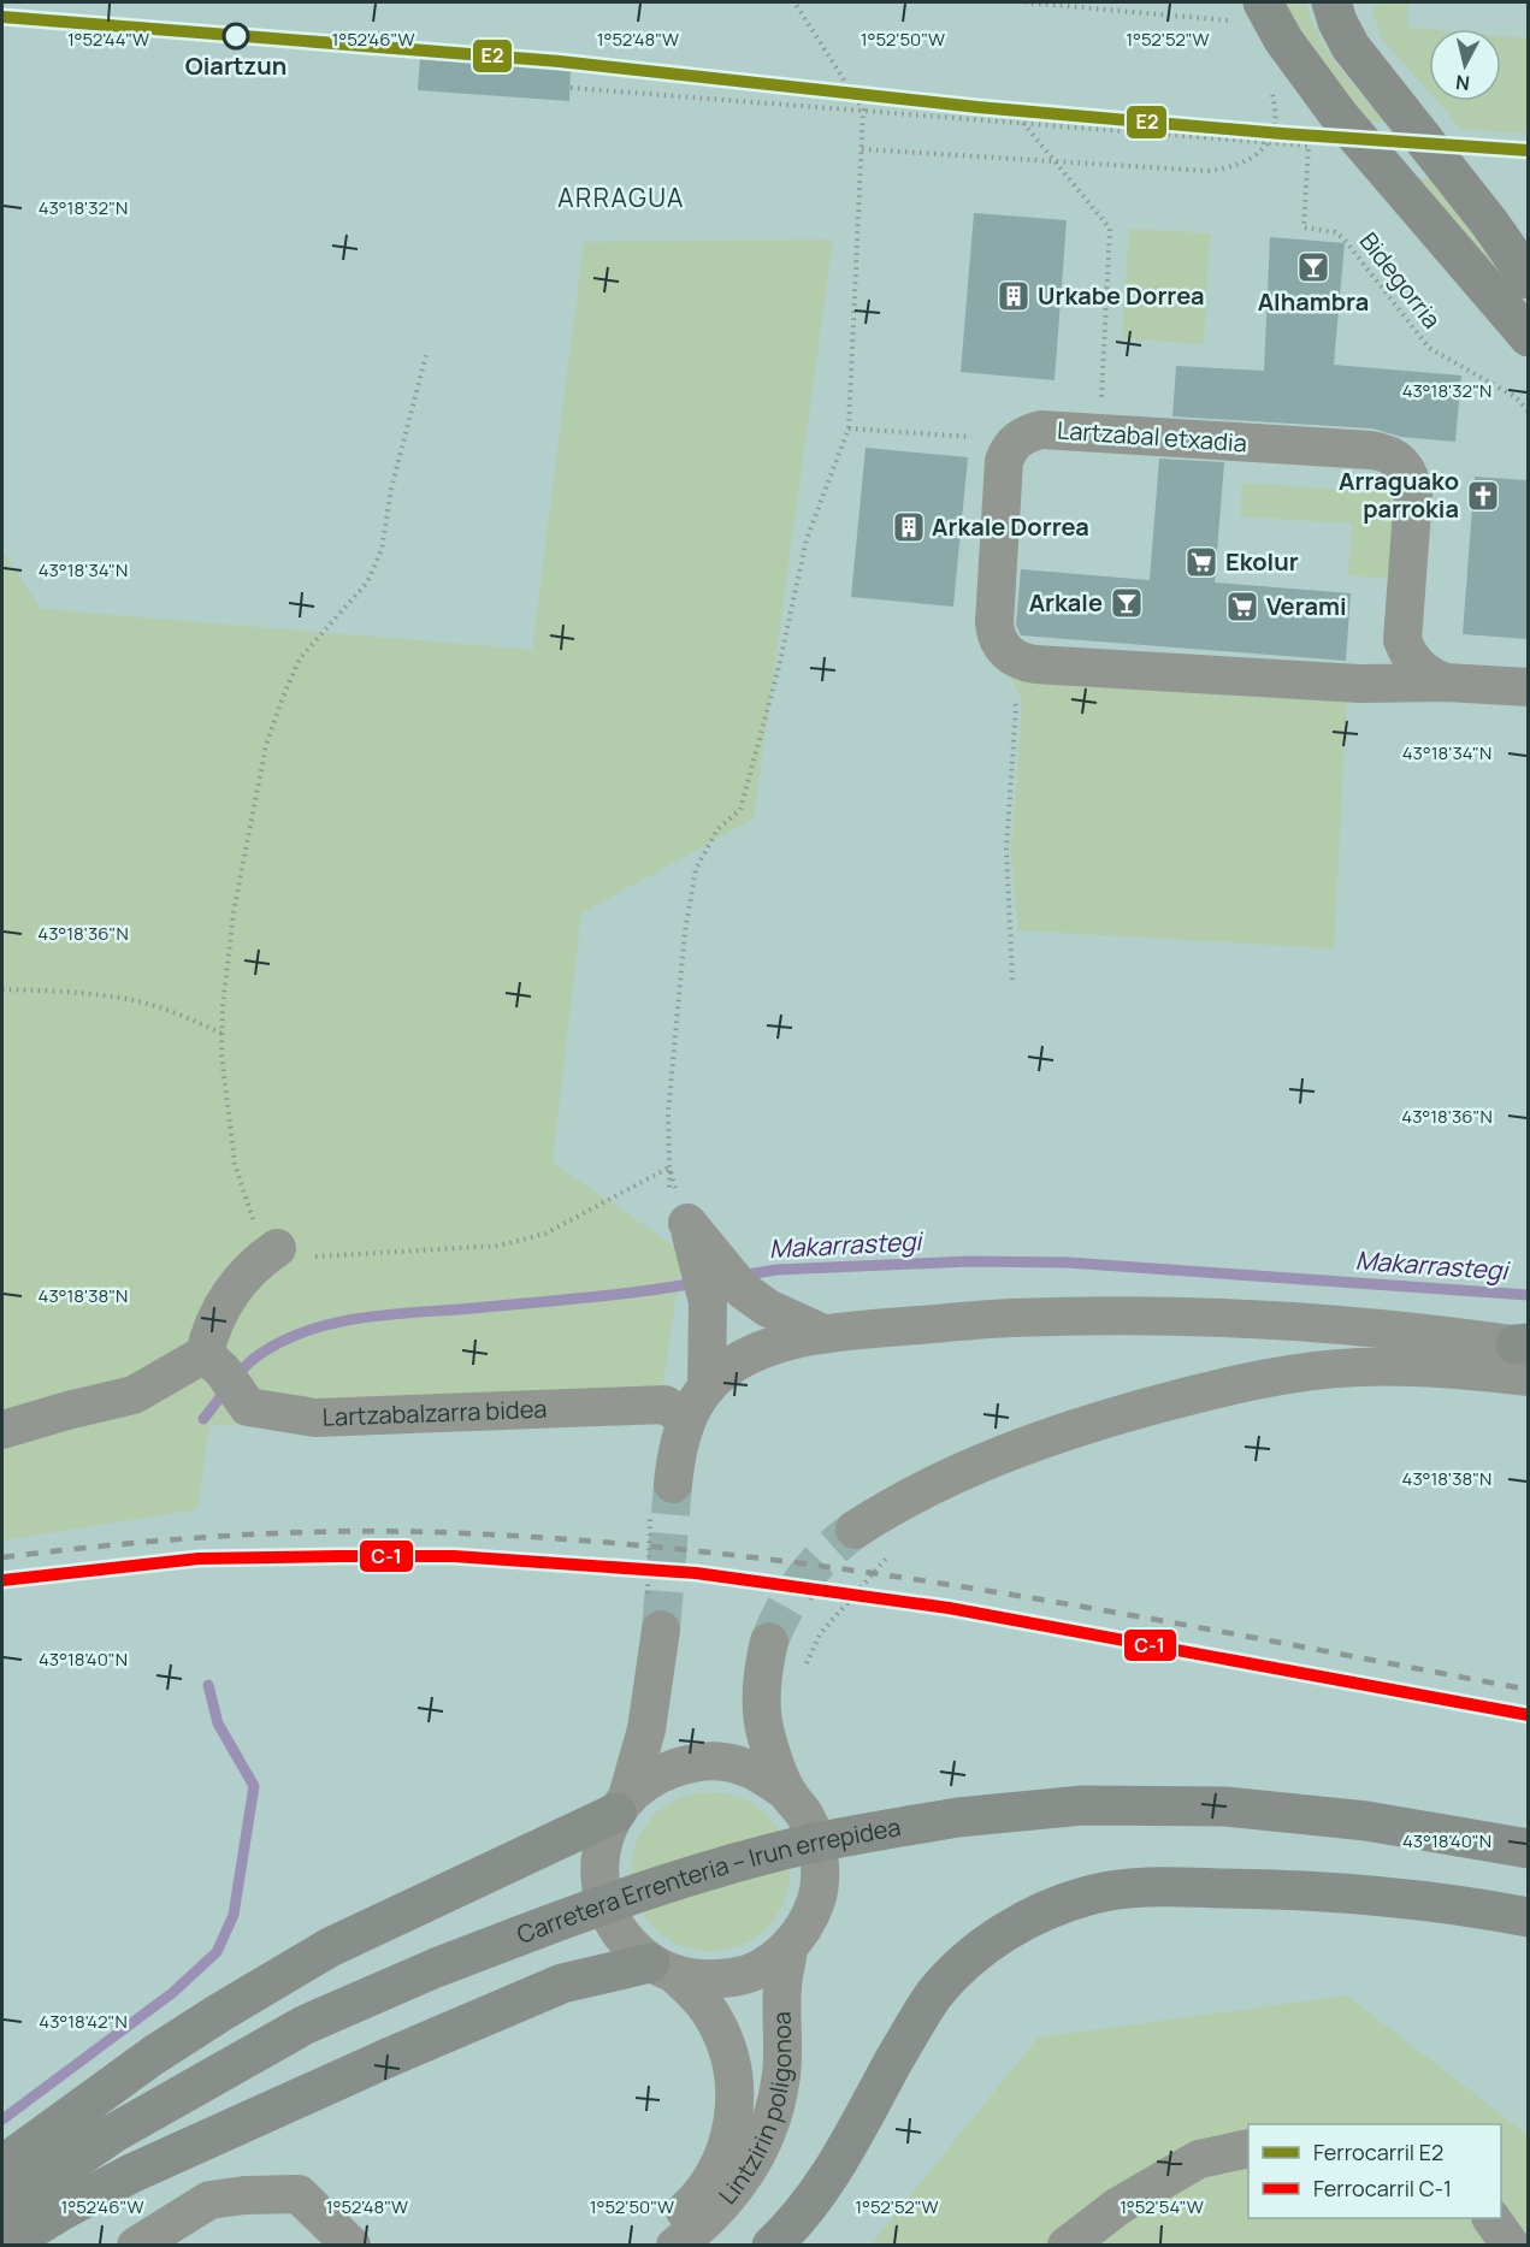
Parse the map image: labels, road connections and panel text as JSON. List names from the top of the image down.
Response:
{
  "streets": {
    "main road": ["Carretera Errenteria – Irun errepidea"],
    "street": ["Lartzabal etxadia", "Lartzabalzarra bidea", "Lintzirin poligonoa"],
    "path": ["Bidegorria"]
  },
  "districts": ["ARRAGUA"],
  "water": ["Makarrastegi"],
  "places": {
    "other": ["Oiartzun"],
    "bar": ["Alhambra", "Arkale"],
    "building": ["Urkabe Dorrea", "Arkale Dorrea"],
    "church": ["Arraguako parrokia"],
    "supermarket": ["Ekolur", "Verami"]
  },
  "lines": ["rail line E2", "rail line C-1"],
  "legend": ["Ferrocarril E2", "Ferrocarril C-1"],
  "north": "bottom",
  "coordinates": [
    "1°52'44\"W",
    "1°52'46\"W",
    "1°52'48\"W",
    "1°52'50\"W",
    "1°52'52\"W",
    "43°18'32\"N",
    "43°18'34\"N",
    "43°18'36\"N",
    "43°18'38\"N",
    "43°18'40\"N",
    "43°18'42\"N",
    "1°52'54\"W"
  ]
}
